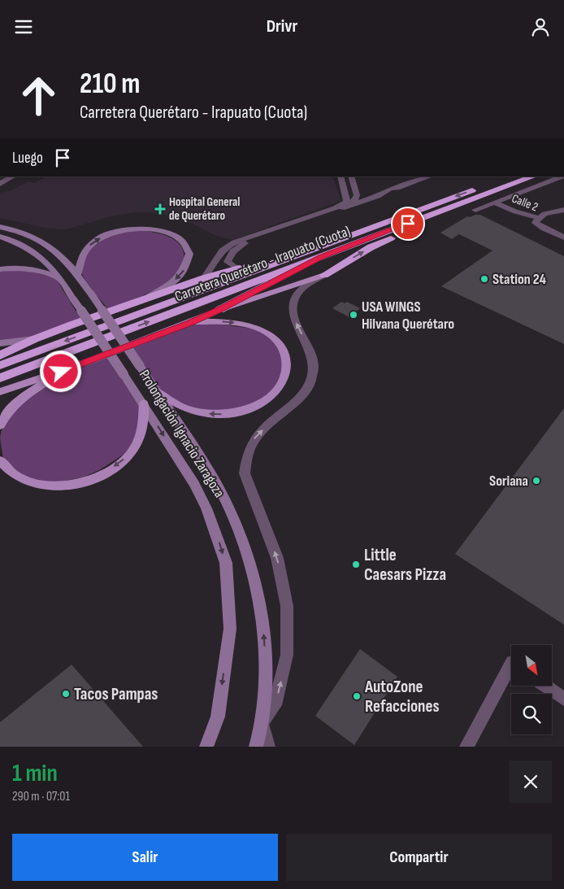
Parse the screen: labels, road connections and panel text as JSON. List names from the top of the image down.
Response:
{
  "streets": {
    "highway": ["Carretera Querétaro - Irapuato (Cuota)"],
    "main road": ["Prolongación Ignacio Zaragoza"],
    "street": ["Calle 2"]
  },
  "places": {
    "health": ["Hospital General de Querétaro"],
    "other": [
      "Station 24",
      "USA WINGS Hilvana Querétaro",
      "Soriana",
      "Little Caesars Pizza",
      "Tacos Pampas",
      "AutoZone Refacciones"
    ]
  },
  "north": "bottom right",
  "page": {
    "header": "Drivr",
    "turn": ["210 m", "Carretera Querétaro - Irapuato (Cuota)"],
    "then": "Luego",
    "heading": ["1 min", "290 m · 07:01"],
    "buttons": ["Salir", "Compartir"]
  }
}
